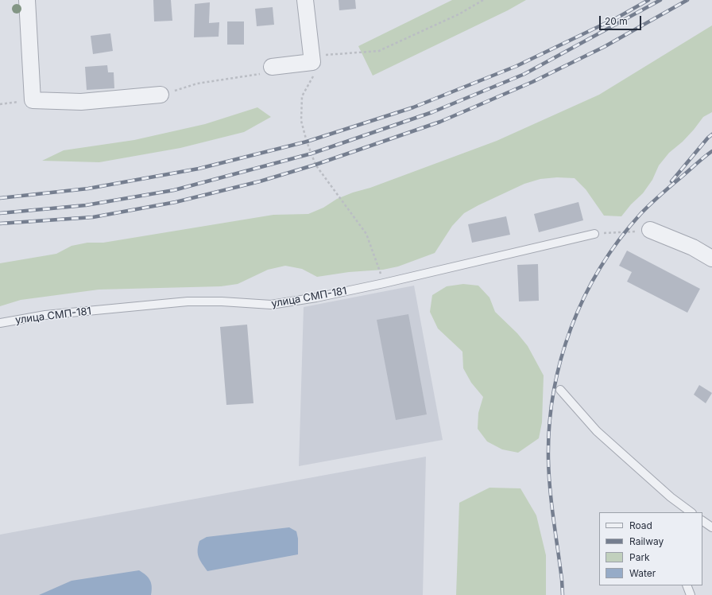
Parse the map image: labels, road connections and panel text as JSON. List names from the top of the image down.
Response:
{
  "streets": {
    "lane": ["улица СМП-181"]
  },
  "legend": [
    "Road",
    "Railway",
    "Park",
    "Water"
  ],
  "scale_bar": "20 m"
}
